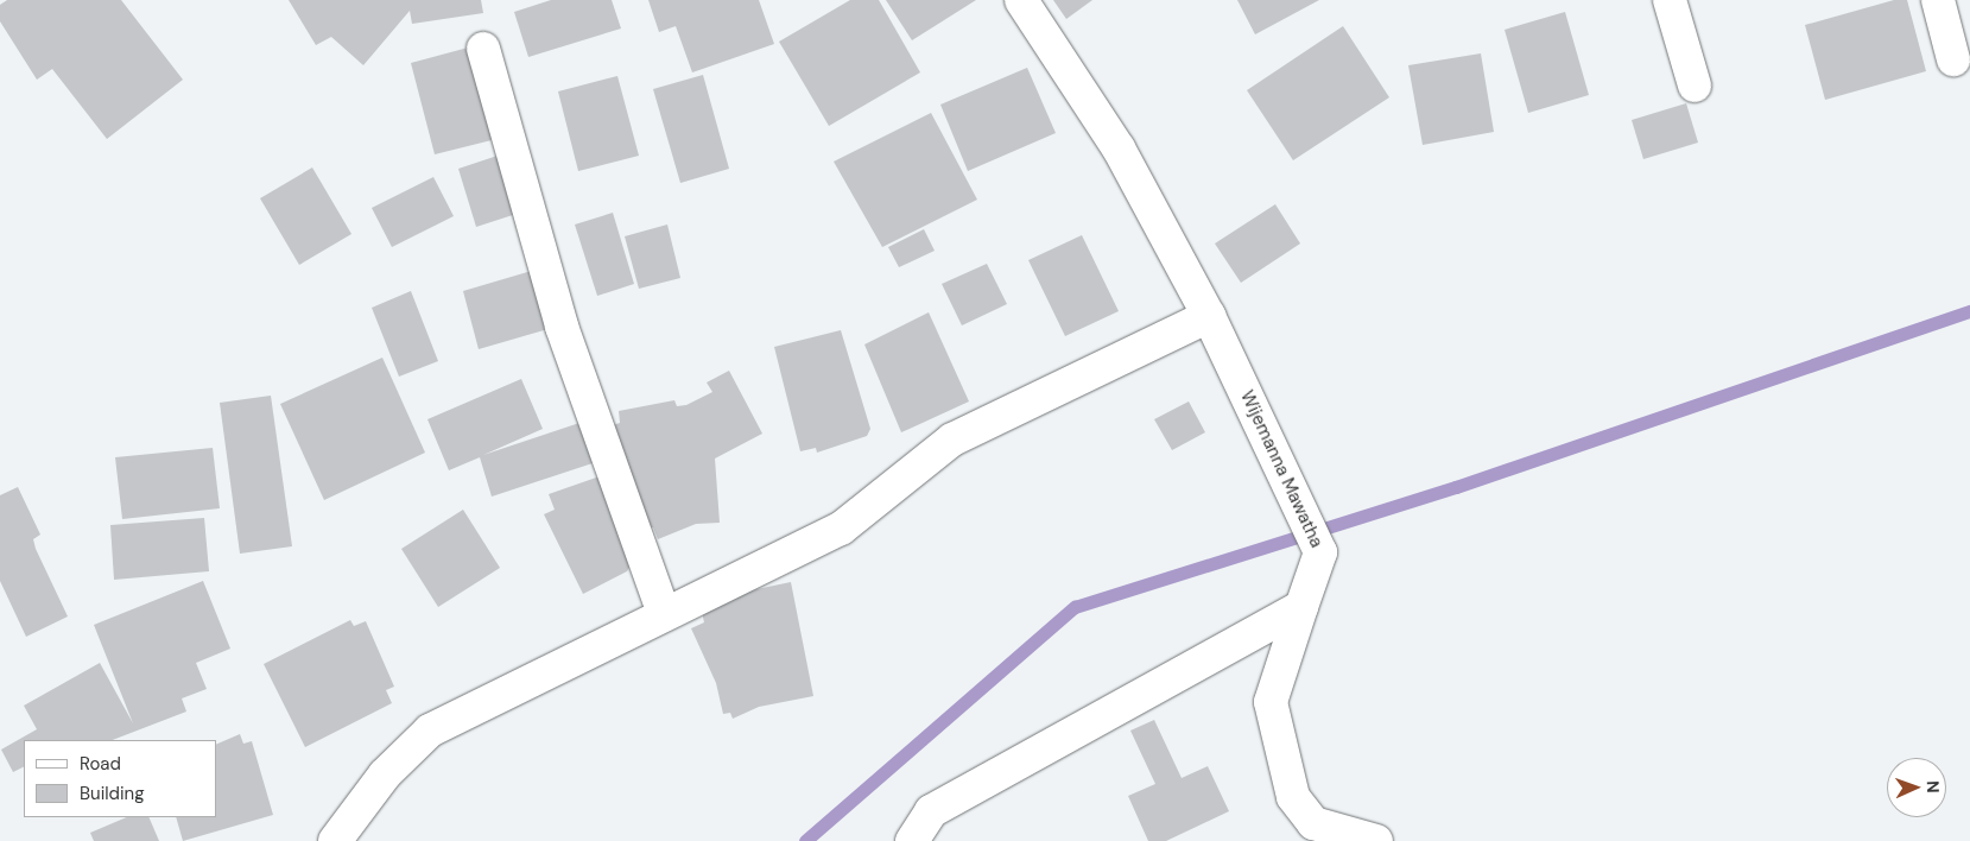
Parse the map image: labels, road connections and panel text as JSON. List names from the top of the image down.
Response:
{
  "streets": {
    "street": ["Wijemanna Mawatha"]
  },
  "legend": ["Road", "Building"],
  "north": "right"
}
